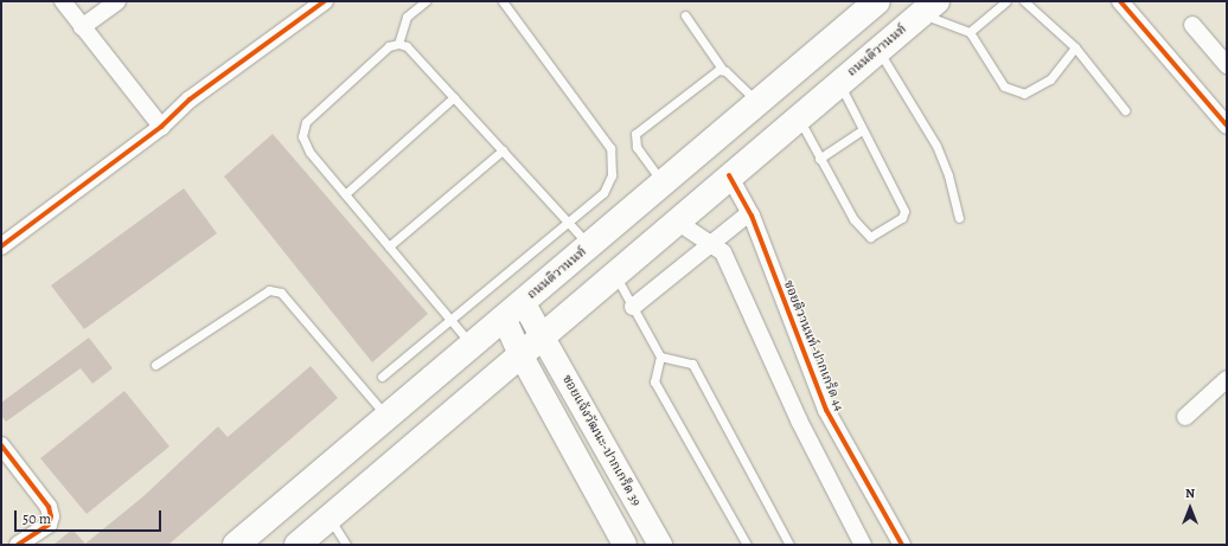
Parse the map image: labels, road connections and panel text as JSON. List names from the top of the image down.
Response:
{
  "streets": {
    "main road": ["ถนนติวานนท์", "ซอยแจ้งวัฒนะ-ปากเกร็ด 39"],
    "street": ["ซอยติวานนท์-ปากเกร็ด 44"]
  },
  "crossings": [
    ["ถนนติวานนท์", "ซอยติวานนท์-ปากเกร็ด 44"],
    ["ถนนติวานนท์", "ซอยแจ้งวัฒนะ-ปากเกร็ด 39"]
  ],
  "scale_bar": "50 m",
  "north": "top"
}
